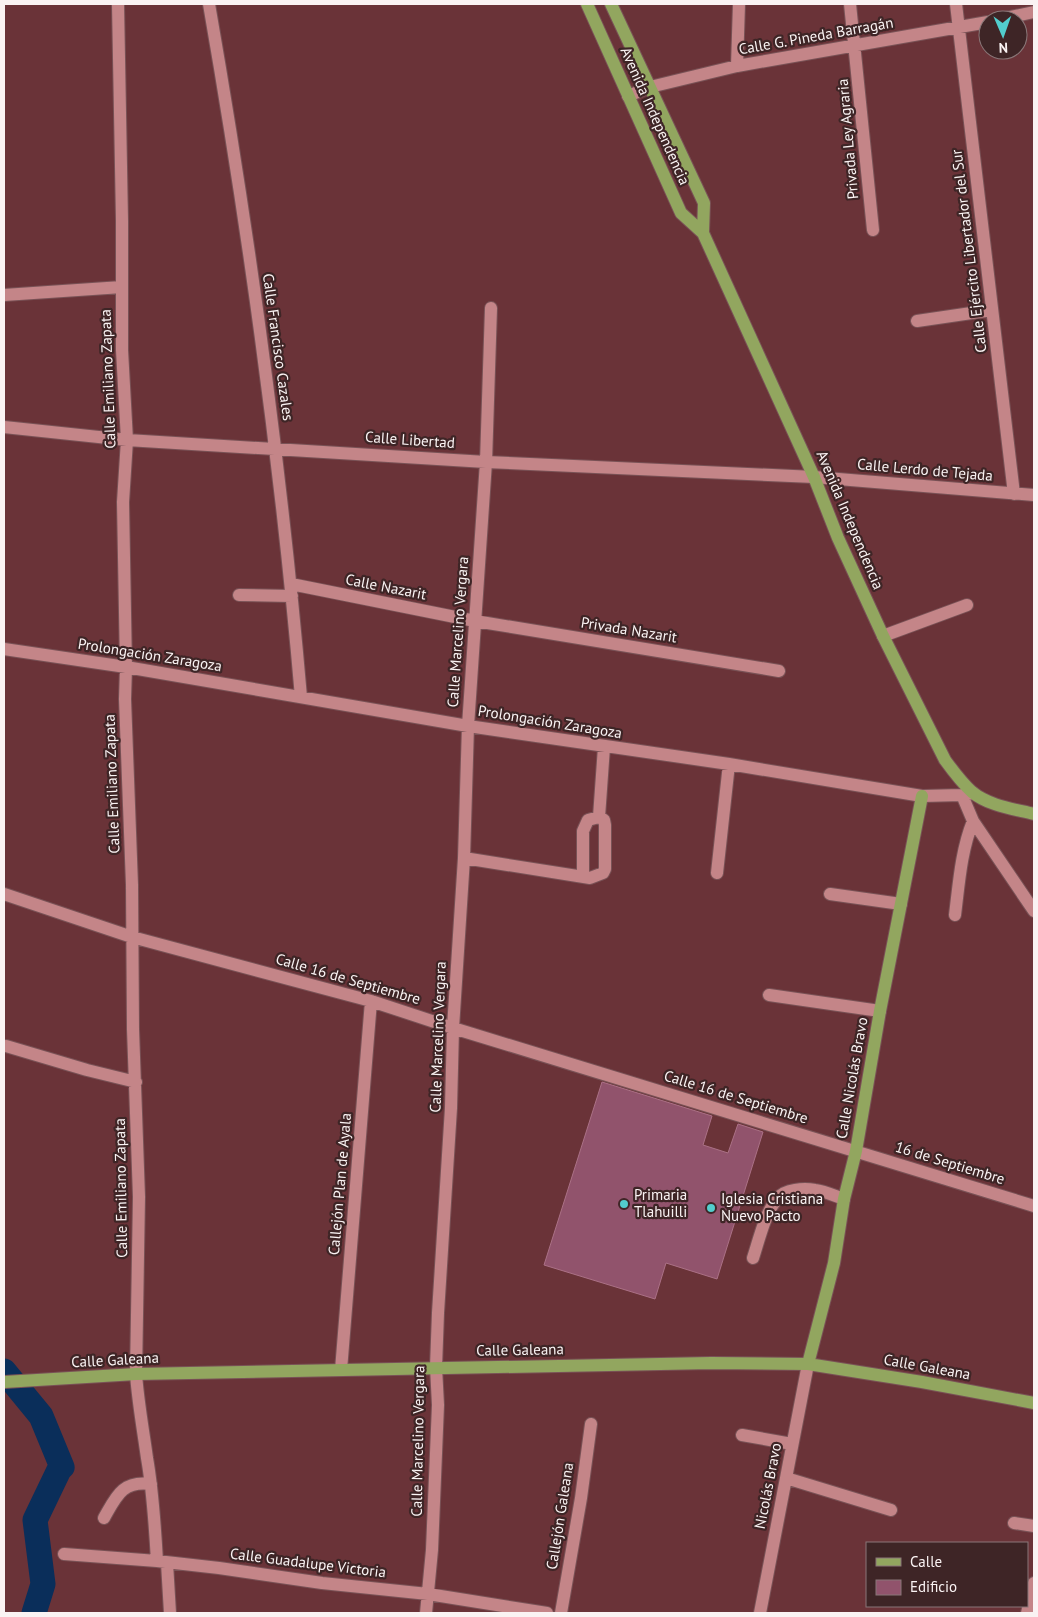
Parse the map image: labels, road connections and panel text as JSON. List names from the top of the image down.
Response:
{
  "streets": {
    "main road": ["Avenida Independencia", "Calle Nicolás Bravo", "Calle Galeana"],
    "street": [
      "Calle G. Pineda Barragán",
      "Privada Ley Agraria",
      "Calle Ejército Libertador del Sur",
      "Calle Francisco Cazales",
      "Calle Emiliano Zapata",
      "Calle Libertad",
      "Calle Lerdo de Tejada",
      "Calle Nazarit",
      "Privada Nazarit",
      "Calle Marcelino Vergara",
      "Prolongación Zaragoza",
      "Calle 16 de Septiembre",
      "16 de Septiembre",
      "Callejón Plan de Ayala",
      "Nicolás Bravo",
      "Callejón Galeana",
      "Calle Guadalupe Victoria"
    ]
  },
  "crossings": [
    ["Calle G. Pineda Barragán", "Avenida Independencia"],
    ["Calle G. Pineda Barragán", "Privada Ley Agraria"],
    ["Calle G. Pineda Barragán", "Calle Ejército Libertador del Sur"],
    ["Avenida Independencia", "Calle Libertad"],
    ["Avenida Independencia", "Calle Lerdo de Tejada"],
    ["Avenida Independencia", "Prolongación Zaragoza"],
    ["Calle Ejército Libertador del Sur", "Calle Lerdo de Tejada"],
    ["Calle Francisco Cazales", "Calle Libertad"],
    ["Calle Francisco Cazales", "Calle Nazarit"],
    ["Calle Francisco Cazales", "Prolongación Zaragoza"],
    ["Calle Emiliano Zapata", "Calle Libertad"],
    ["Calle Emiliano Zapata", "Prolongación Zaragoza"],
    ["Calle Emiliano Zapata", "Calle 16 de Septiembre"],
    ["Calle Emiliano Zapata", "Calle Galeana"],
    ["Calle Emiliano Zapata", "Calle Guadalupe Victoria"],
    ["Calle Libertad", "Calle Lerdo de Tejada"],
    ["Calle Libertad", "Calle Marcelino Vergara"],
    ["Calle Nazarit", "Privada Nazarit"],
    ["Calle Nazarit", "Calle Marcelino Vergara"],
    ["Privada Nazarit", "Calle Marcelino Vergara"],
    ["Calle Marcelino Vergara", "Prolongación Zaragoza"],
    ["Calle Marcelino Vergara", "Calle 16 de Septiembre"],
    ["Calle Marcelino Vergara", "Calle Galeana"],
    ["Calle Marcelino Vergara", "Calle Guadalupe Victoria"],
    ["Prolongación Zaragoza", "Calle Nicolás Bravo"],
    ["Calle 16 de Septiembre", "Calle Nicolás Bravo"],
    ["Calle 16 de Septiembre", "16 de Septiembre"],
    ["Calle 16 de Septiembre", "Callejón Plan de Ayala"],
    ["Calle Nicolás Bravo", "16 de Septiembre"],
    ["Calle Nicolás Bravo", "Calle Galeana"],
    ["Calle Nicolás Bravo", "Nicolás Bravo"],
    ["Callejón Plan de Ayala", "Calle Galeana"],
    ["Calle Galeana", "Nicolás Bravo"]
  ],
  "places": ["Primaria Tlahuilli", "Iglesia Cristiana Nuevo Pacto"],
  "legend": ["Calle", "Edificio"],
  "north": "bottom"
}
